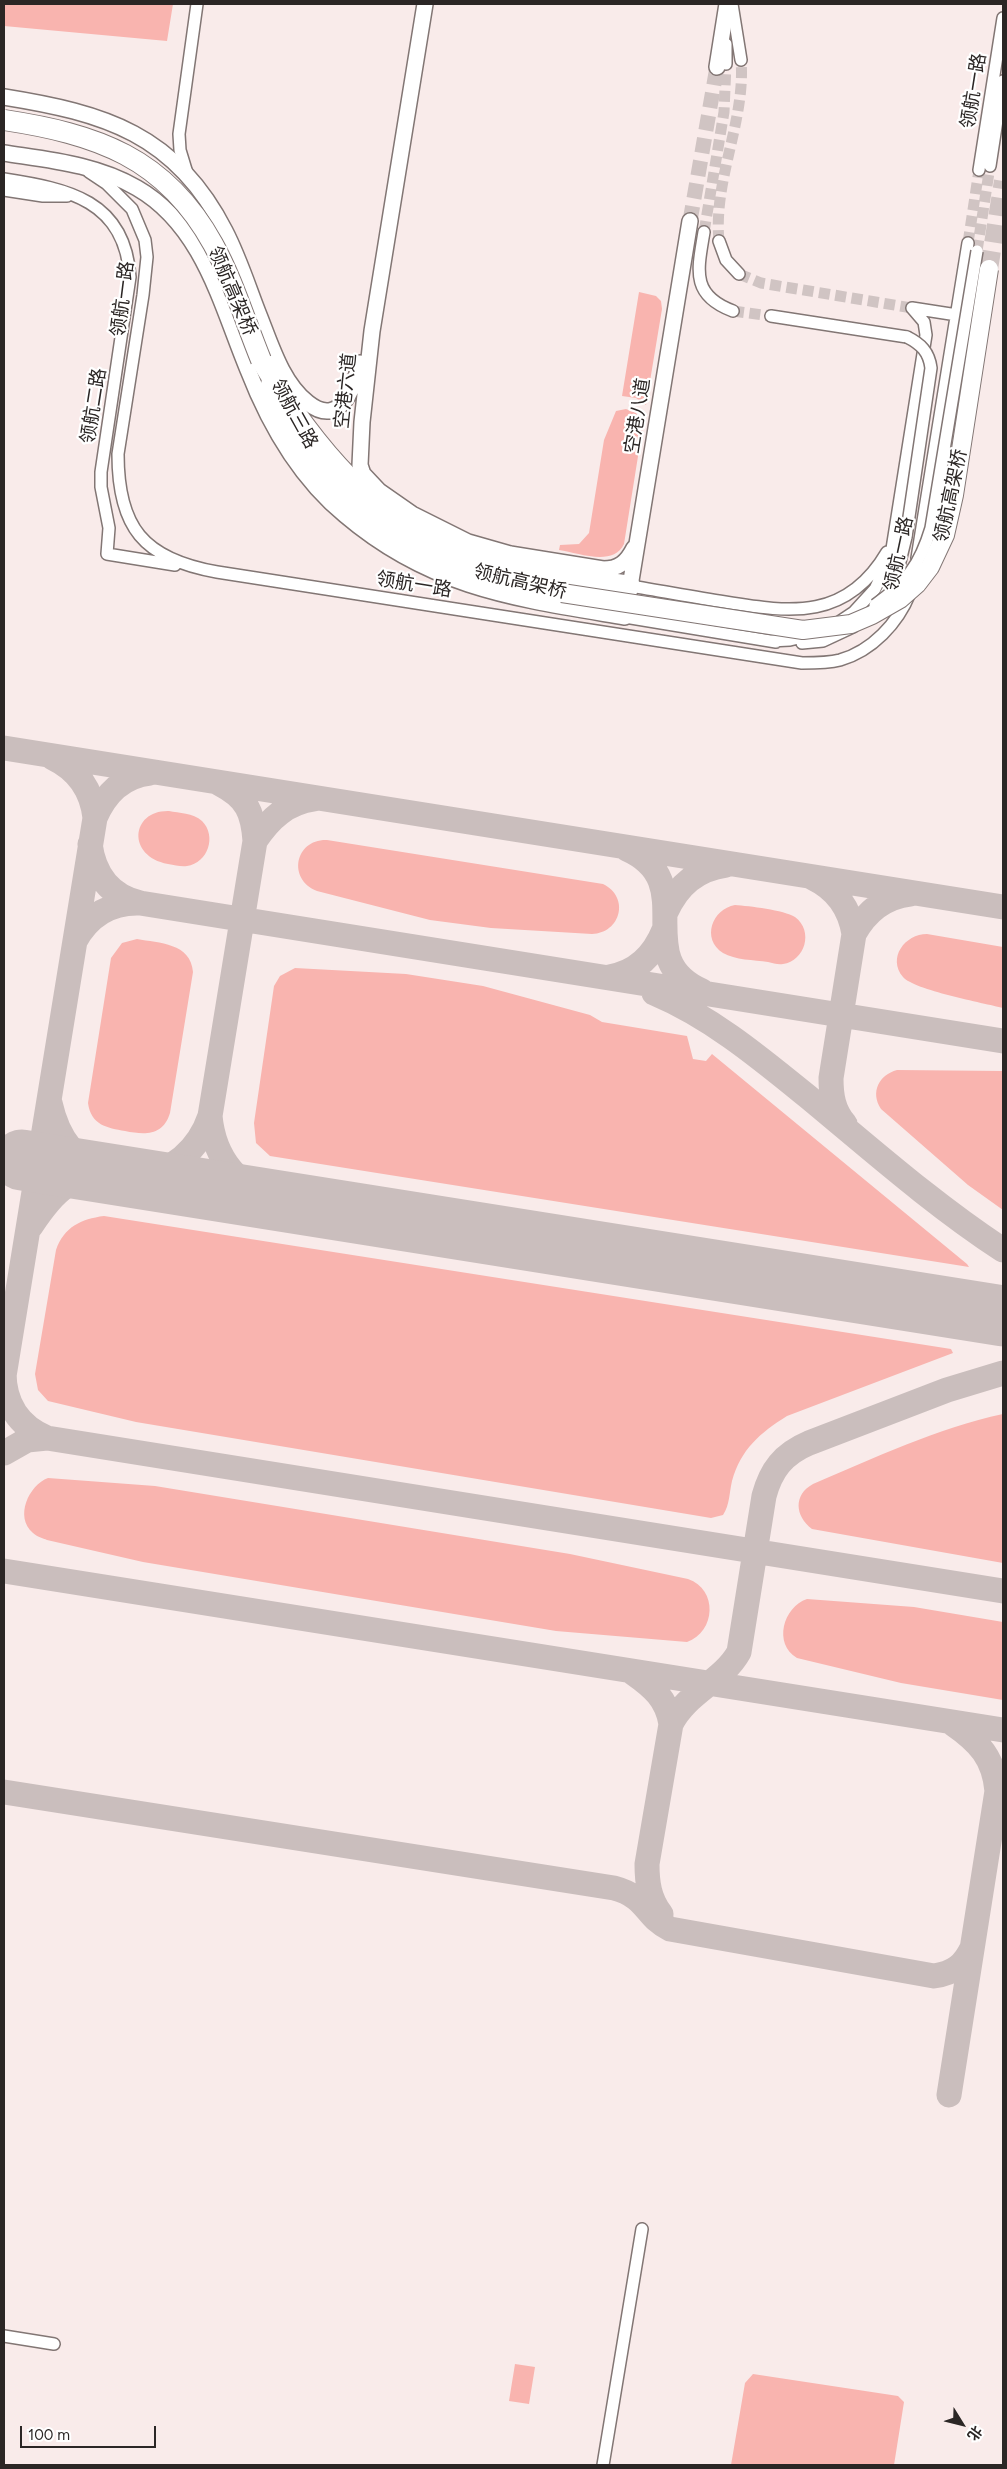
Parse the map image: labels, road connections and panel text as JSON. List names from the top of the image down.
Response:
{
  "streets": {
    "highway": ["领航高架桥"],
    "street": [
      "领航一路",
      "空港六道",
      "领航二路",
      "领航三路",
      "空港八道"
    ]
  },
  "crossings": [
    ["领航一路", "领航高架桥"],
    ["领航一路", "领航二路"],
    ["领航一路", "领航三路"],
    ["领航高架桥", "领航三路"],
    ["空港六道", "领航三路"],
    ["空港六道", "空港八道"],
    ["领航三路", "空港八道"]
  ],
  "scale_bar": "100 m",
  "north": "bottom right"
}
